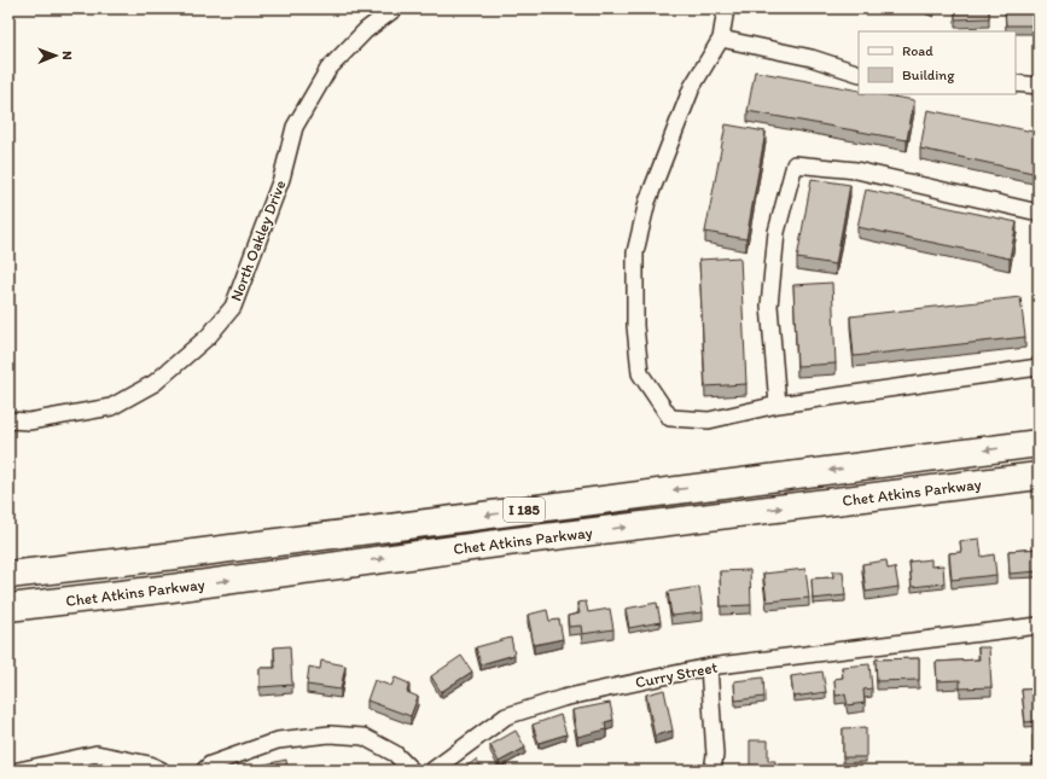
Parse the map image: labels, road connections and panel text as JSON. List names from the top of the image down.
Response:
{
  "streets": {
    "highway": ["Chet Atkins Parkway", "I 185"],
    "street": ["North Oakley Drive", "Curry Street"]
  },
  "legend": ["Road", "Building"],
  "north": "right"
}
